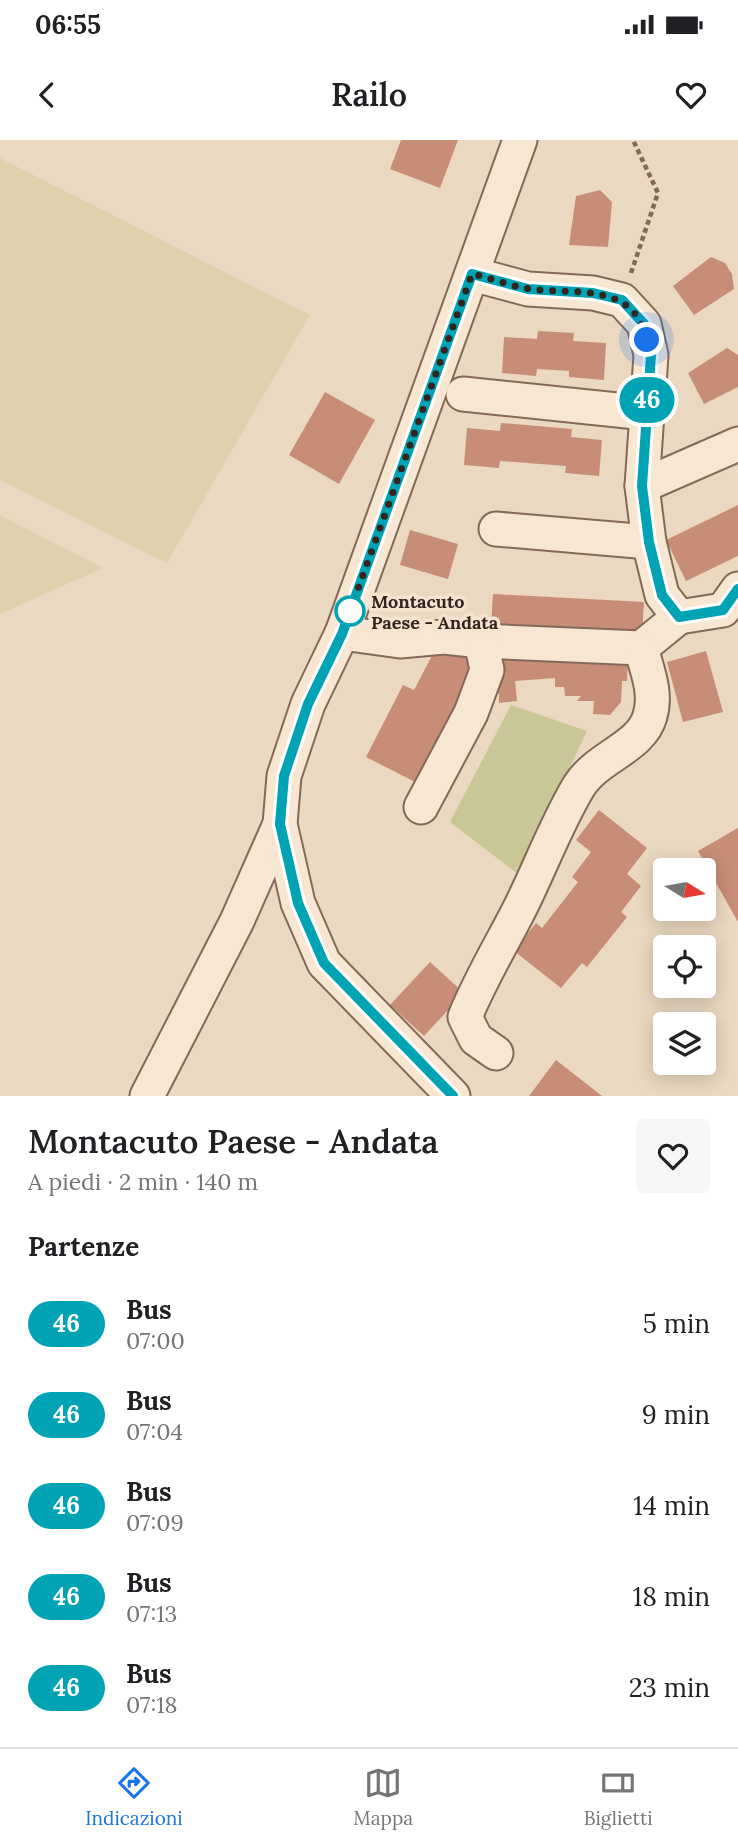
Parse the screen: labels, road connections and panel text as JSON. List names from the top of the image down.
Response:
{
  "places": ["Montacuto Paese - Andata"],
  "lines": ["bus line 46"],
  "north": "right",
  "page": {
    "status": "06:55",
    "header": "Railo",
    "on_map": "46",
    "heading": [
      ["Montacuto Paese - Andata", "A piedi · 2 min · 140 m"],
      "Partenze"
    ],
    "list": [
      {
        "mark": "46",
        "name": "Bus",
        "note": "07:00",
        "value": "5 min"
      },
      {
        "mark": "46",
        "name": "Bus",
        "note": "07:04",
        "value": "9 min"
      },
      {
        "mark": "46",
        "name": "Bus",
        "note": "07:09",
        "value": "14 min"
      },
      {
        "mark": "46",
        "name": "Bus",
        "note": "07:13",
        "value": "18 min"
      },
      {
        "mark": "46",
        "name": "Bus",
        "note": "07:18",
        "value": "23 min"
      }
    ],
    "tabs": ["Indicazioni", "Mappa", "Biglietti"]
  }
}
